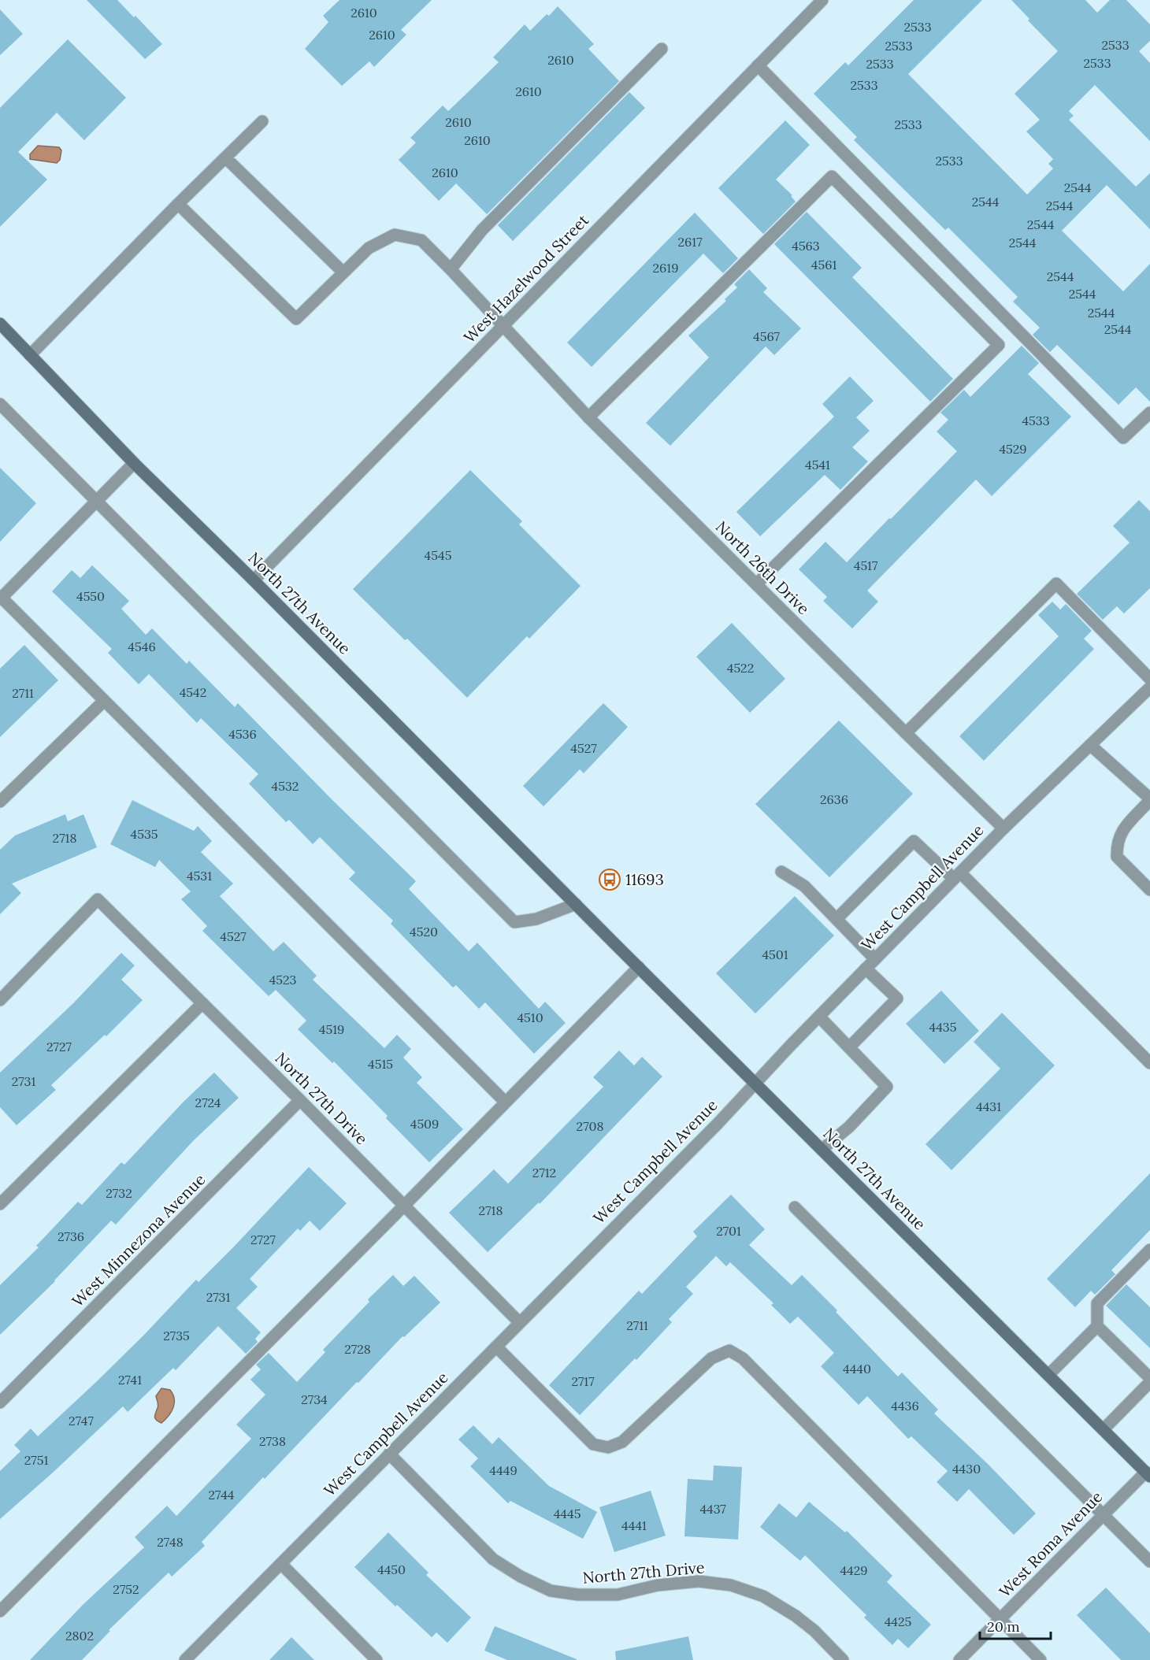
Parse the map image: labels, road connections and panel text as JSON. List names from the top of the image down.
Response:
{
  "streets": {
    "main road": ["North 27th Avenue"],
    "street": [
      "West Hazelwood Street",
      "North 26th Drive",
      "West Campbell Avenue",
      "North 27th Drive",
      "West Minnezona Avenue",
      "West Roma Avenue"
    ]
  },
  "crossings": [
    ["West Hazelwood Street", "North 26th Drive"],
    ["West Hazelwood Street", "North 27th Avenue"],
    ["North 26th Drive", "West Campbell Avenue"],
    ["North 27th Avenue", "West Campbell Avenue"],
    ["North 27th Avenue", "West Roma Avenue"],
    ["West Campbell Avenue", "North 27th Drive"],
    ["North 27th Drive", "West Minnezona Avenue"]
  ],
  "places": {
    "bus stop": ["11693"]
  },
  "house_numbers": [
    "2610",
    "2533",
    "2610",
    "2533",
    "2533",
    "2610",
    "2533",
    "2533",
    "2533",
    "2610",
    "2610",
    "2533",
    "2610",
    "2533",
    "2610",
    "2544",
    "2544",
    "2544",
    "2544",
    "2617",
    "2544",
    "4563",
    "4561",
    "2619",
    "2544",
    "2544",
    "2544",
    "2544",
    "4567",
    "4533",
    "4529",
    "4541",
    "4545",
    "4517",
    "4550",
    "4546",
    "4522",
    "4542",
    "2711",
    "4536",
    "4527",
    "4532",
    "2636",
    "4535",
    "2718",
    "4531",
    "4520",
    "4527",
    "4501",
    "4523",
    "4510",
    "4435",
    "4519",
    "2727",
    "4515",
    "2731",
    "2724",
    "4431",
    "4509",
    "2708",
    "2712",
    "2732",
    "2718",
    "2701",
    "2736",
    "2727",
    "2731",
    "2711",
    "2735",
    "2728",
    "4440",
    "2741",
    "2717",
    "2734",
    "4436",
    "2747",
    "2738",
    "2751",
    "4430",
    "4449",
    "2744",
    "4437",
    "4445",
    "4441",
    "2748",
    "4450",
    "4429",
    "2752",
    "4425",
    "2802"
  ],
  "scale_bar": "20 m"
}
